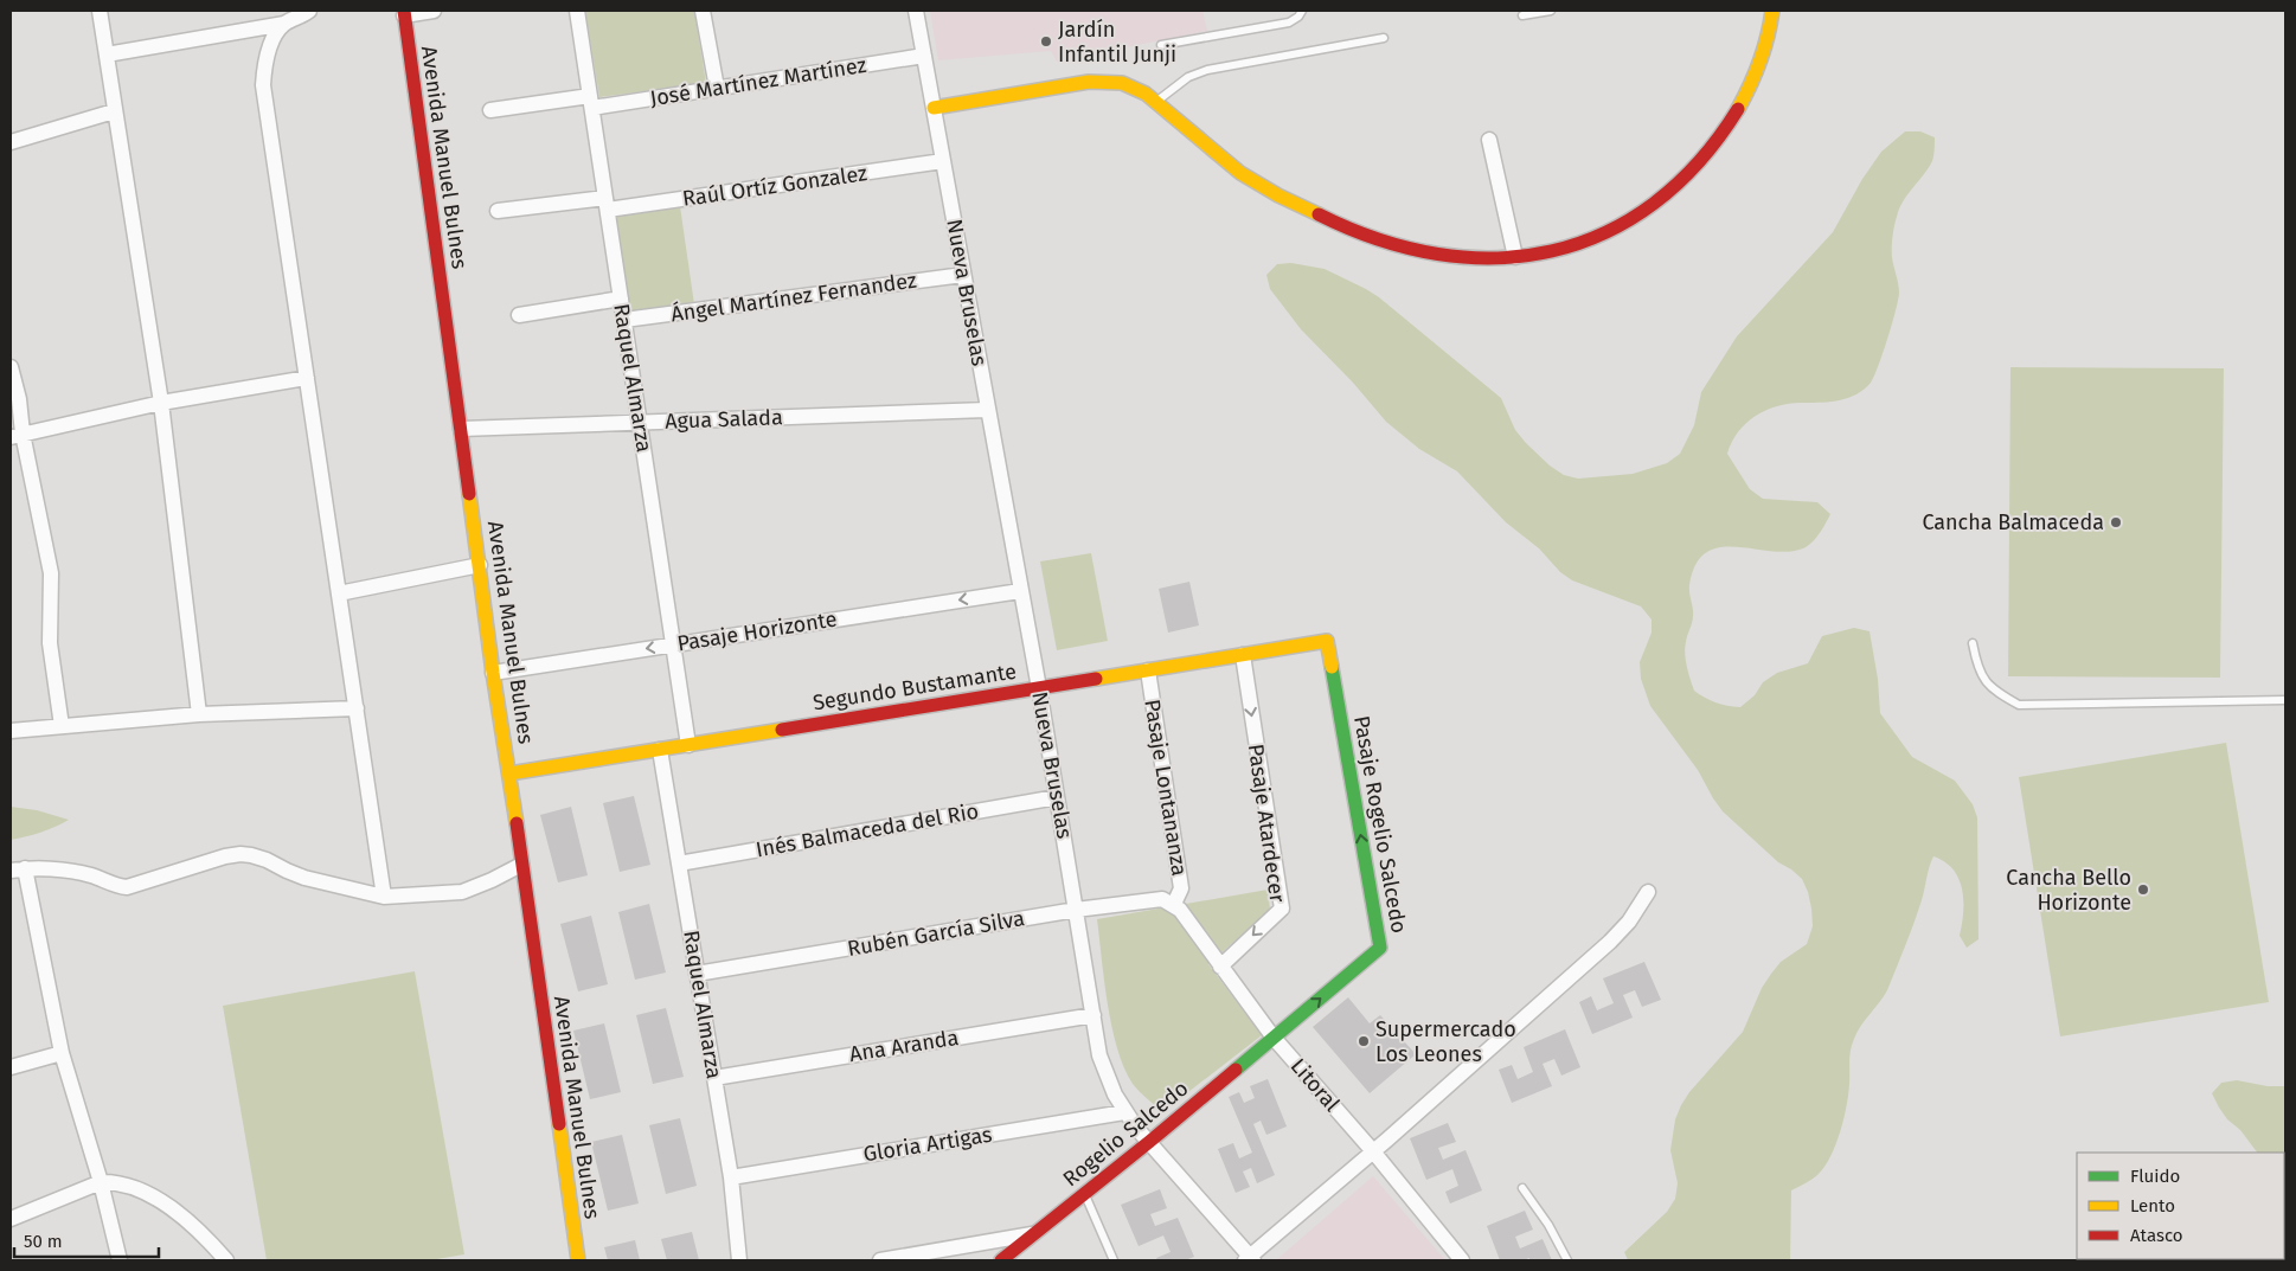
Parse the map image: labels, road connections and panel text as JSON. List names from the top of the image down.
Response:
{
  "streets": {
    "street": [
      "José Martínez Martínez",
      "Avenida Manuel Bulnes",
      "Raúl Ortíz Gonzalez",
      "Nueva Bruselas",
      "Ángel Martínez Fernandez",
      "Raquel Almarza",
      "Agua Salada",
      "Pasaje Horizonte",
      "Segundo Bustamante",
      "Pasaje Lontananza",
      "Pasaje Atardecer",
      "Pasaje Rogelio Salcedo",
      "Inés Balmaceda del Rio",
      "Rubén García Silva",
      "Ana Aranda",
      "Litoral",
      "Rogelio Salcedo",
      "Gloria Artigas"
    ]
  },
  "crossings": [
    ["José Martínez Martínez", "Nueva Bruselas"],
    ["José Martínez Martínez", "Raquel Almarza"],
    ["Avenida Manuel Bulnes", "Agua Salada"],
    ["Avenida Manuel Bulnes", "Pasaje Horizonte"],
    ["Avenida Manuel Bulnes", "Segundo Bustamante"],
    ["Raúl Ortíz Gonzalez", "Nueva Bruselas"],
    ["Raúl Ortíz Gonzalez", "Raquel Almarza"],
    ["Nueva Bruselas", "Ángel Martínez Fernandez"],
    ["Nueva Bruselas", "Agua Salada"],
    ["Nueva Bruselas", "Pasaje Horizonte"],
    ["Nueva Bruselas", "Segundo Bustamante"],
    ["Nueva Bruselas", "Inés Balmaceda del Rio"],
    ["Nueva Bruselas", "Rubén García Silva"],
    ["Nueva Bruselas", "Ana Aranda"],
    ["Nueva Bruselas", "Rogelio Salcedo"],
    ["Nueva Bruselas", "Gloria Artigas"],
    ["Ángel Martínez Fernandez", "Raquel Almarza"],
    ["Raquel Almarza", "Agua Salada"],
    ["Raquel Almarza", "Pasaje Horizonte"],
    ["Raquel Almarza", "Segundo Bustamante"],
    ["Raquel Almarza", "Inés Balmaceda del Rio"],
    ["Raquel Almarza", "Rubén García Silva"],
    ["Raquel Almarza", "Ana Aranda"],
    ["Raquel Almarza", "Gloria Artigas"],
    ["Segundo Bustamante", "Pasaje Lontananza"],
    ["Segundo Bustamante", "Pasaje Atardecer"],
    ["Segundo Bustamante", "Pasaje Rogelio Salcedo"],
    ["Pasaje Lontananza", "Rubén García Silva"],
    ["Pasaje Lontananza", "Litoral"],
    ["Pasaje Atardecer", "Litoral"],
    ["Pasaje Rogelio Salcedo", "Litoral"],
    ["Pasaje Rogelio Salcedo", "Rogelio Salcedo"],
    ["Rubén García Silva", "Litoral"],
    ["Litoral", "Rogelio Salcedo"]
  ],
  "one_way": ["Pasaje Horizonte", "Pasaje Atardecer", "Pasaje Rogelio Salcedo"],
  "places": [
    "Jardín Infantil Junji",
    "Cancha Balmaceda",
    "Cancha Bello Horizonte",
    "Supermercado Los Leones"
  ],
  "legend": ["Fluido", "Lento", "Atasco"],
  "scale_bar": "50 m"
}
